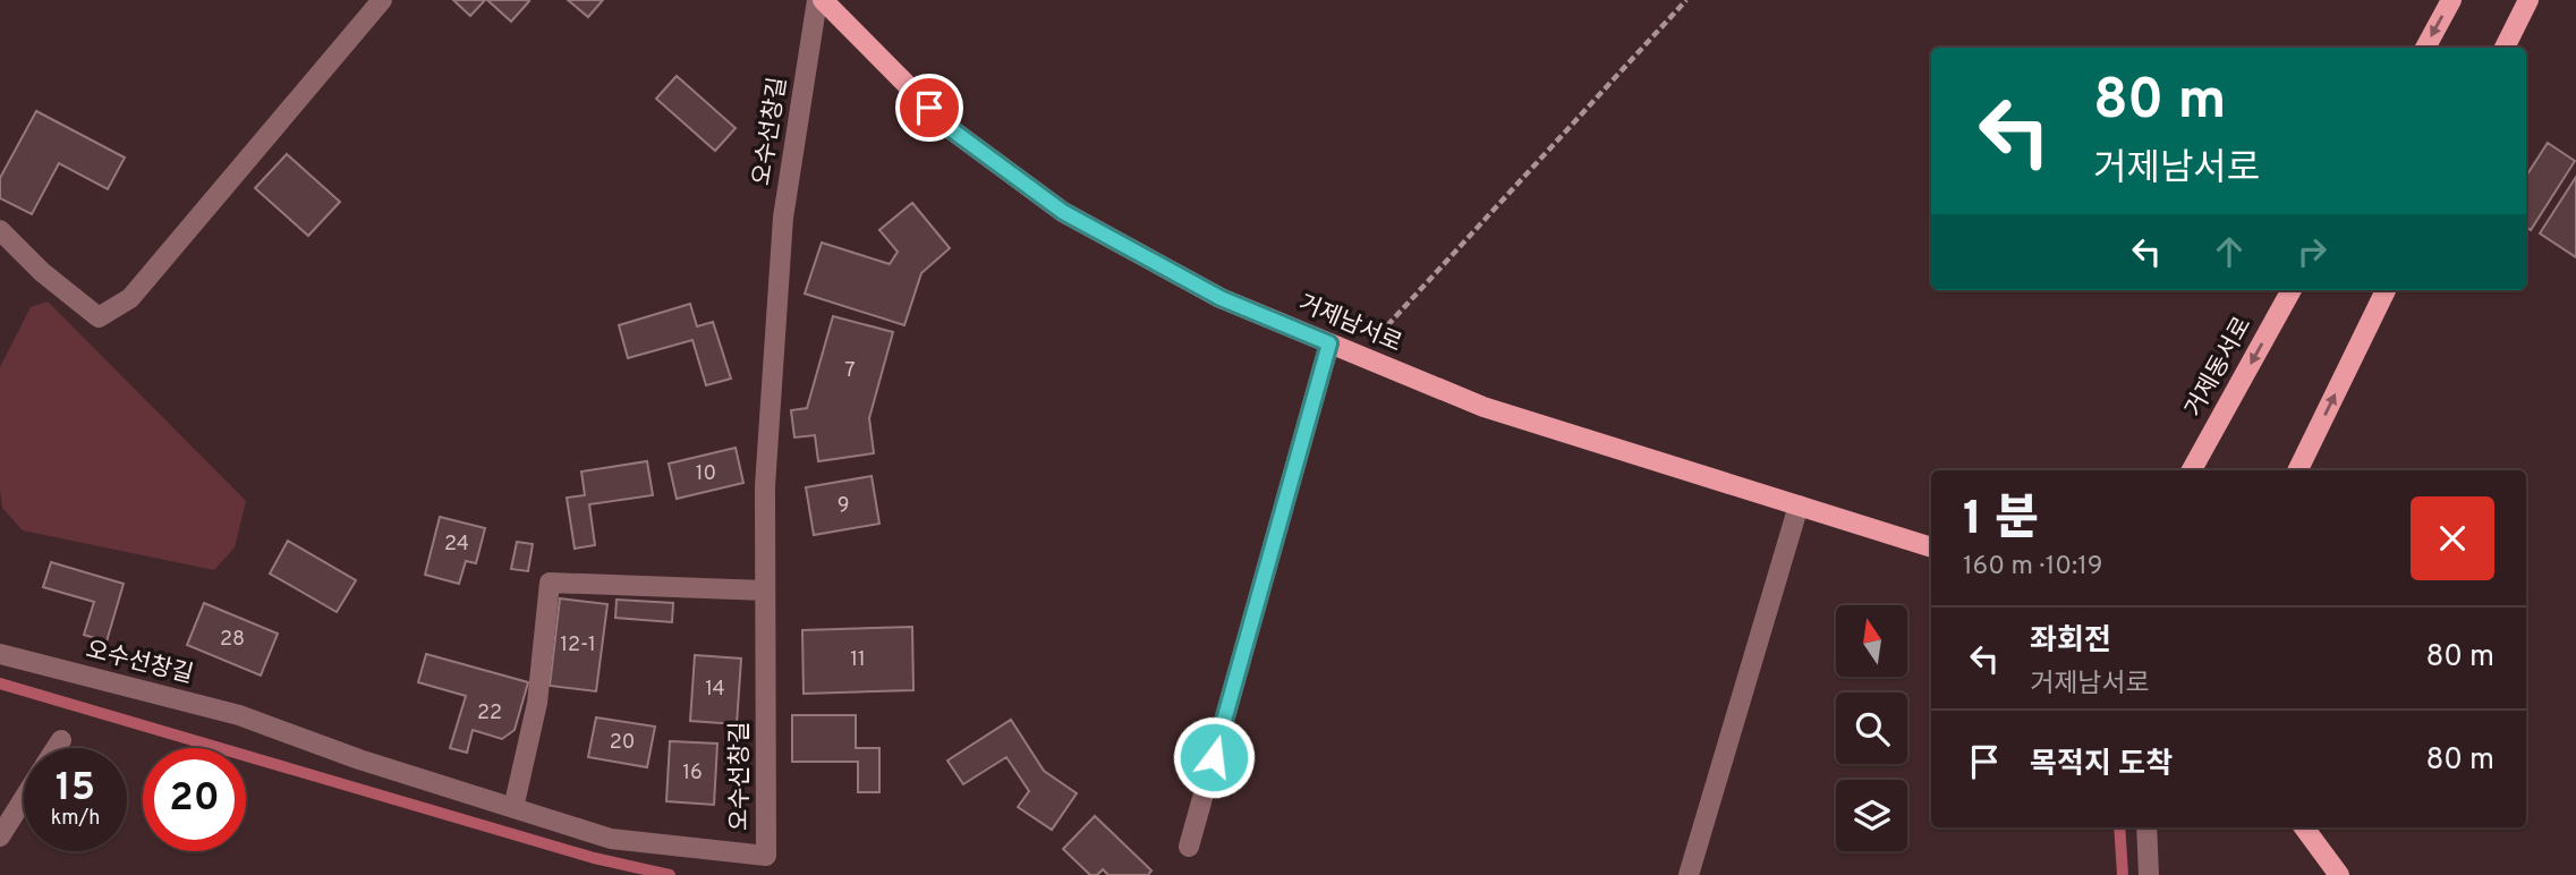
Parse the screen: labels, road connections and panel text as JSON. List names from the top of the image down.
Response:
{
  "streets": {
    "main road": ["거제남서로", "거제동서로"],
    "street": ["오수선창길"]
  },
  "crossings": [
    ["오수선창길", "거제남서로"]
  ],
  "house_numbers": [
    "7",
    "10",
    "9",
    "24",
    "28",
    "12-1",
    "11",
    "14",
    "22",
    "20",
    "16"
  ],
  "north": "top",
  "page": {
    "turn": ["80 m", "거제남서로"],
    "heading": ["1 분", "160 m · 10:19"],
    "list": [
      {
        "name": "좌회전",
        "note": "거제남서로",
        "value": "80 m"
      },
      {
        "name": "목적지 도착",
        "value": "80 m"
      }
    ],
    "speed": "15 km/h",
    "limit": "20"
  }
}
